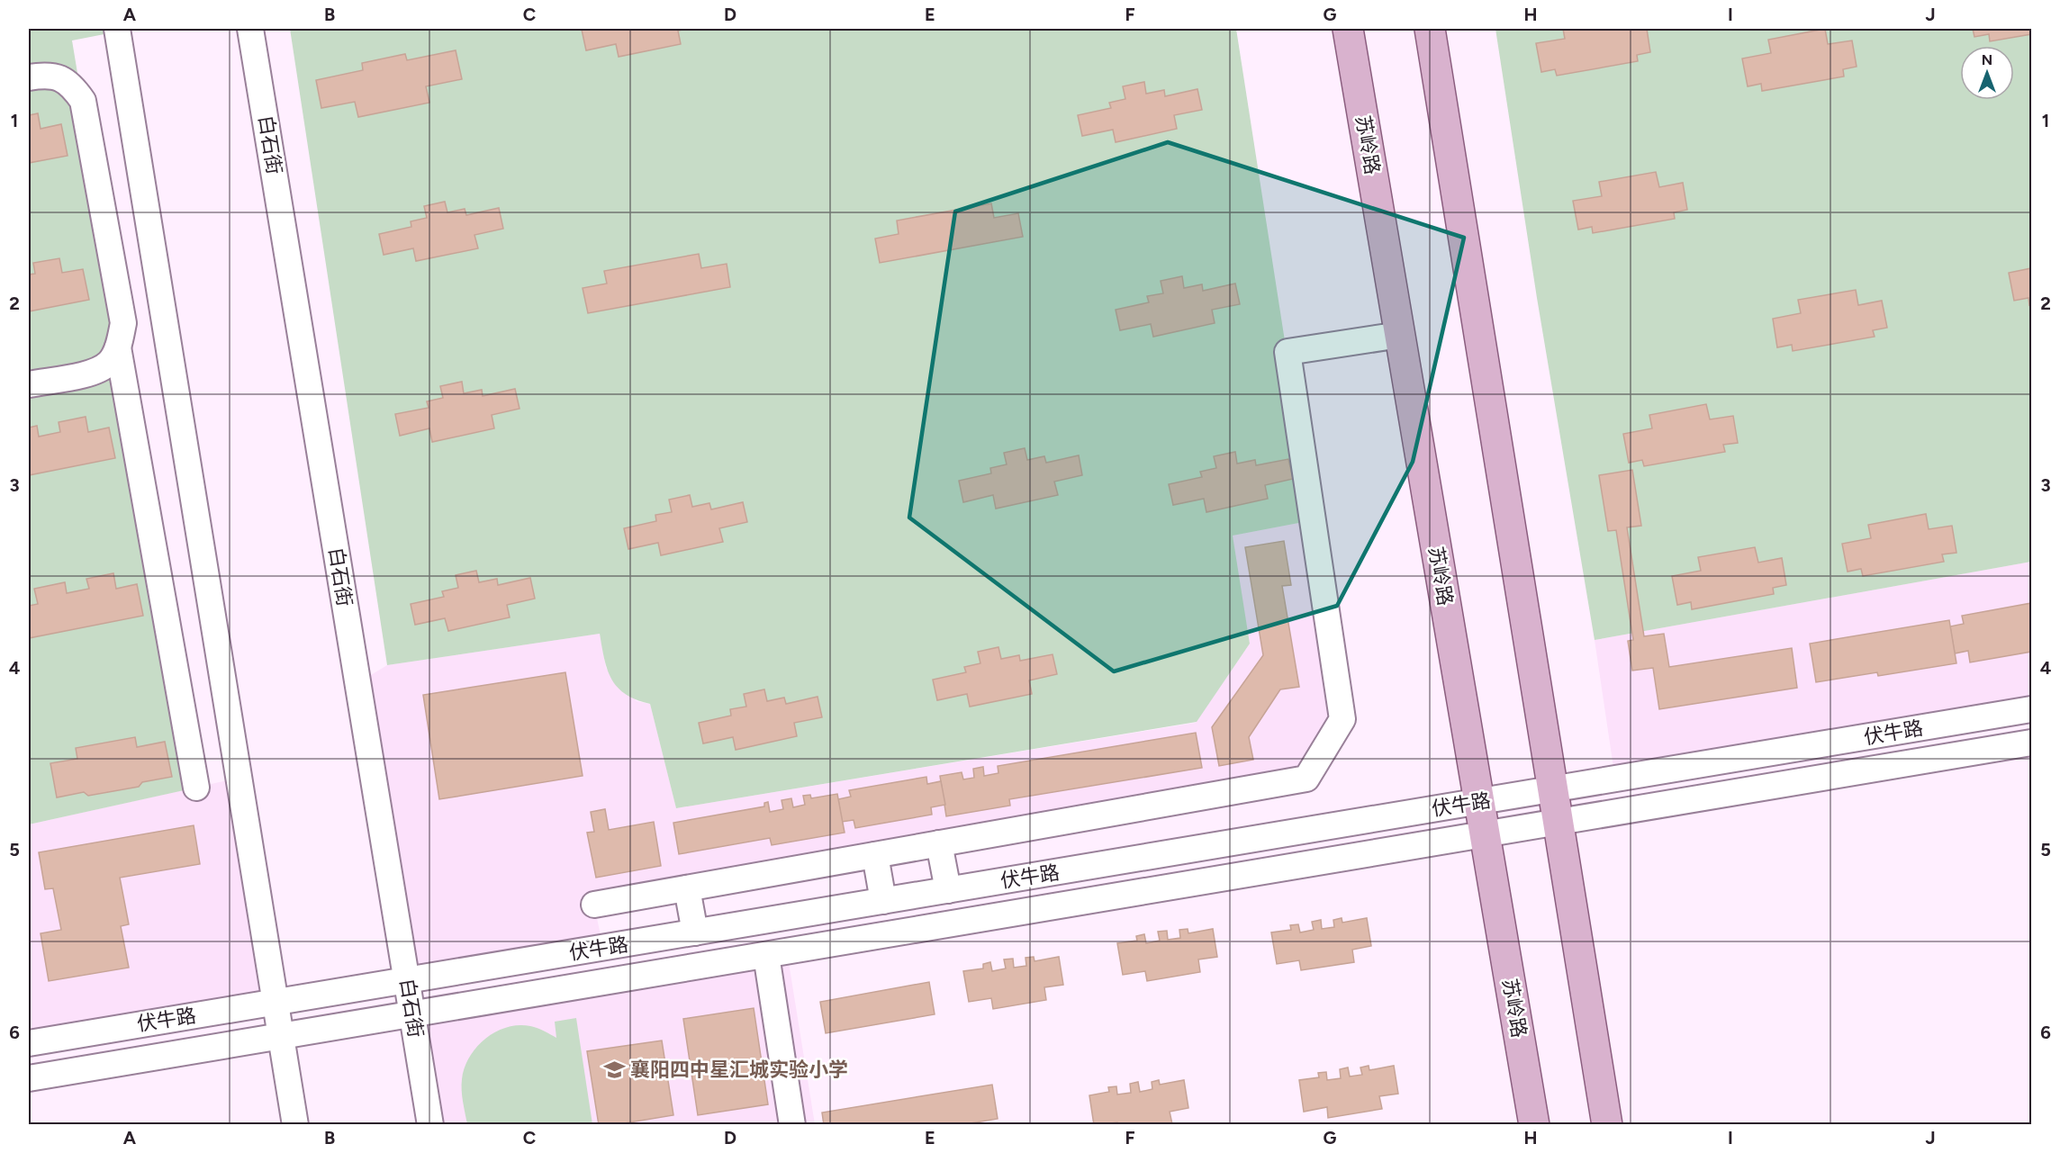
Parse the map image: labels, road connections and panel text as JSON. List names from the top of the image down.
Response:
{
  "streets": {
    "main road": ["苏岭路"],
    "street": ["白石街", "伏牛路"]
  },
  "crossings": [
    ["白石街", "伏牛路"],
    ["苏岭路", "伏牛路"]
  ],
  "places": {
    "school or university": ["襄阳四中星汇城实验小学"]
  },
  "north": "top",
  "grid": {
    "columns": [
      "A",
      "B",
      "C",
      "D",
      "E",
      "F",
      "G",
      "H",
      "I",
      "J"
    ],
    "rows": [
      "1",
      "2",
      "3",
      "4",
      "5",
      "6"
    ]
  }
}
